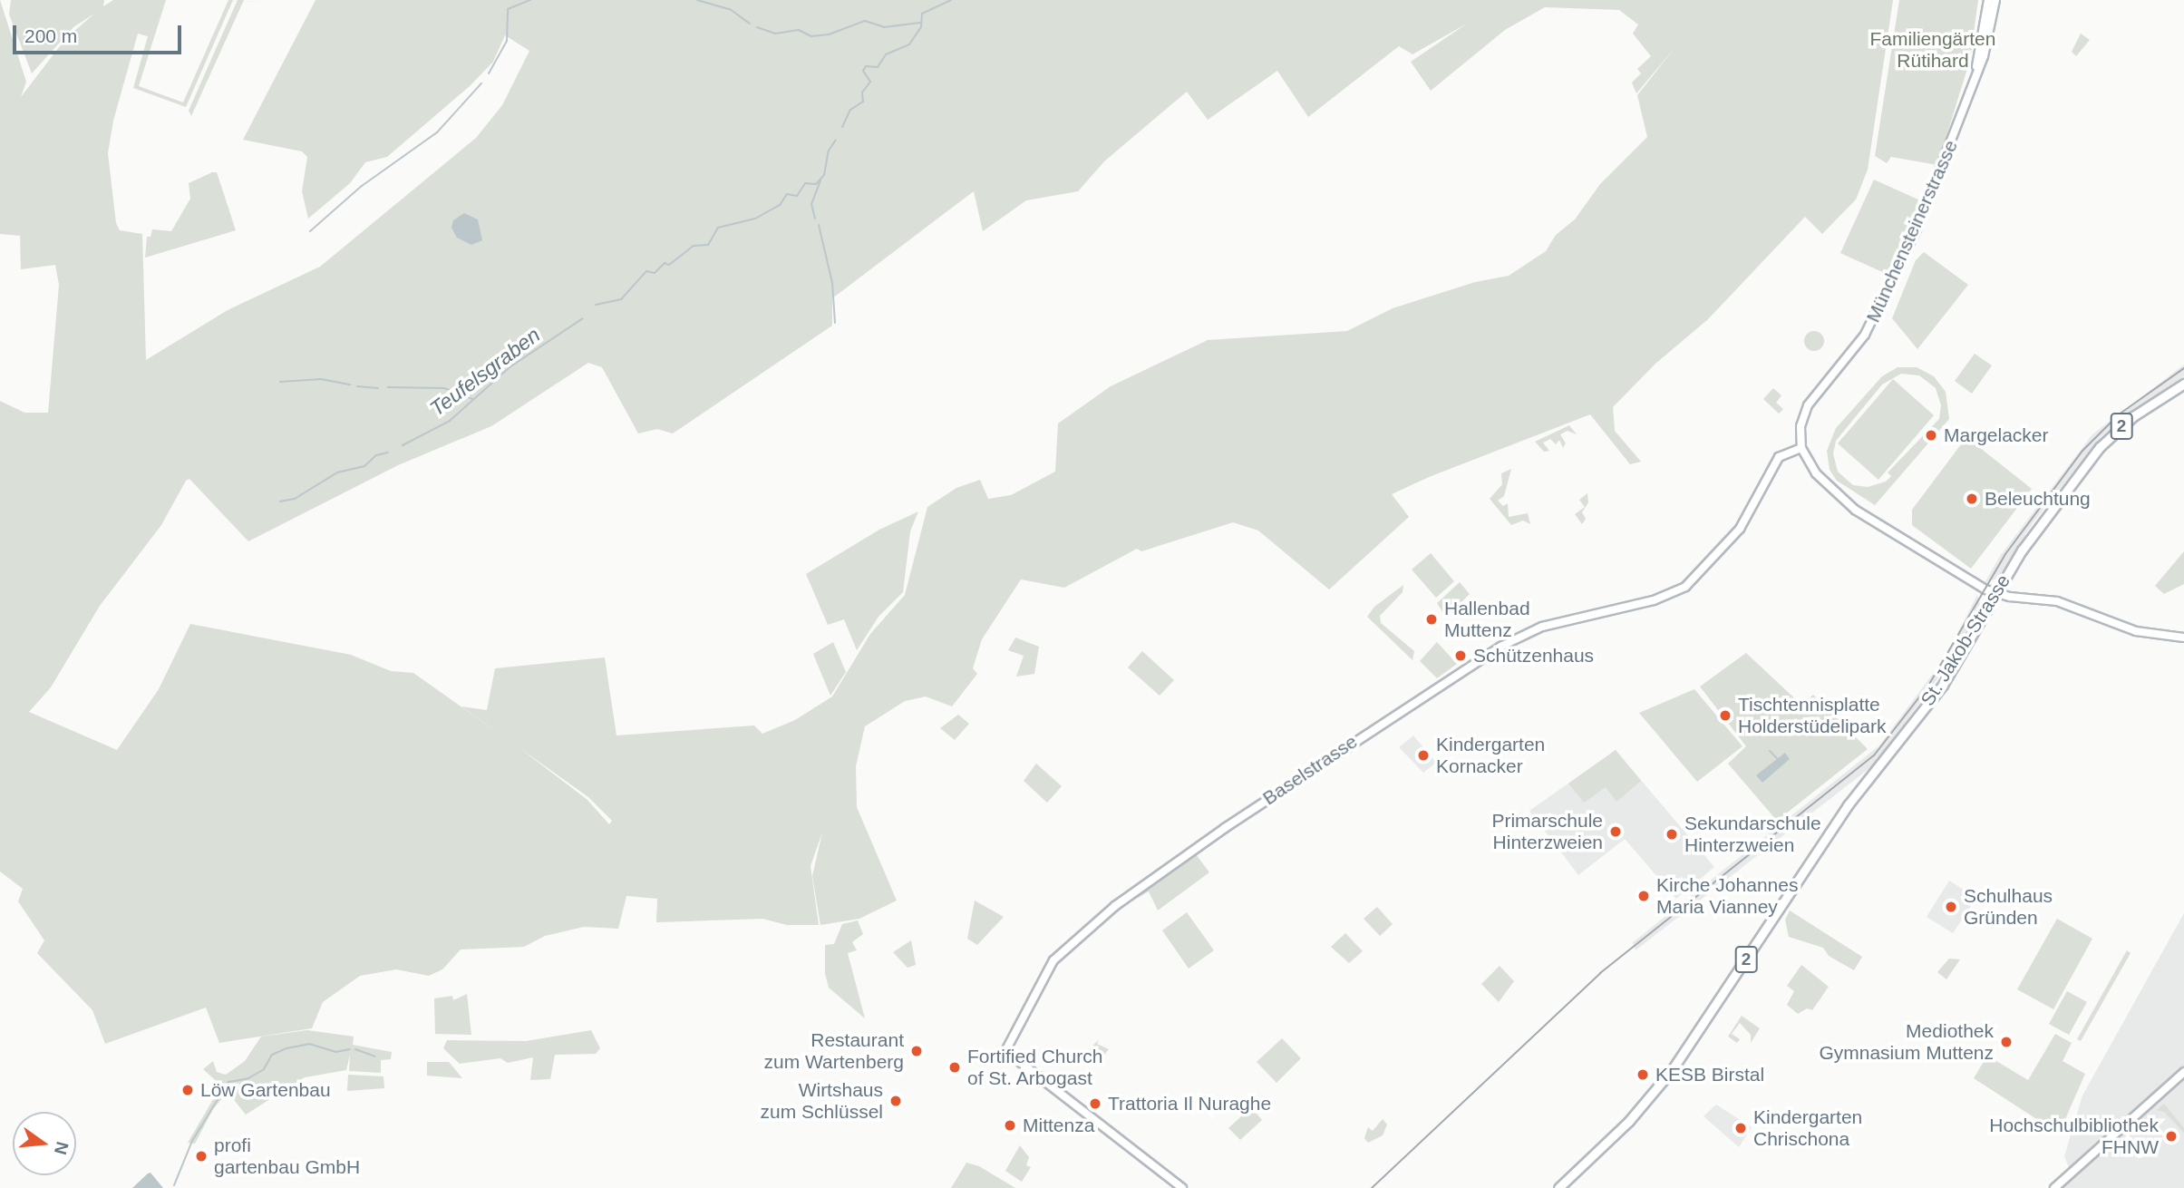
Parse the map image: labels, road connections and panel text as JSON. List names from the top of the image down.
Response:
{
  "streets": {
    "main road": ["2", "St. Jakob-Strasse"],
    "street": ["Münchensteinerstrasse", "Baselstrasse"]
  },
  "crossings": [
    ["Münchensteinerstrasse", "Baselstrasse"]
  ],
  "water": ["Teufelsgraben"],
  "parks": ["Familiengärten Rütihard"],
  "places": [
    "Margelacker",
    "Beleuchtung",
    "Hallenbad Muttenz",
    "Schützenhaus",
    "Tischtennisplatte Holderstüdelipark",
    "Kindergarten Kornacker",
    "Primarschule Hinterzweien",
    "Sekundarschule Hinterzweien",
    "Kirche Johannes Maria Vianney",
    "Schulhaus Gründen",
    "Mediothek Gymnasium Muttenz",
    "Restaurant zum Wartenberg",
    "Fortified Church of St. Arbogast",
    "KESB Birstal",
    "Löw Gartenbau",
    "Wirtshaus zum Schlüssel",
    "Trattoria Il Nuraghe",
    "Mittenza",
    "Kindergarten Chrischona",
    "Hochschulbibliothek FHNW",
    "profi gartenbau GmbH"
  ],
  "scale_bar": "200 m",
  "north": "right"
}
